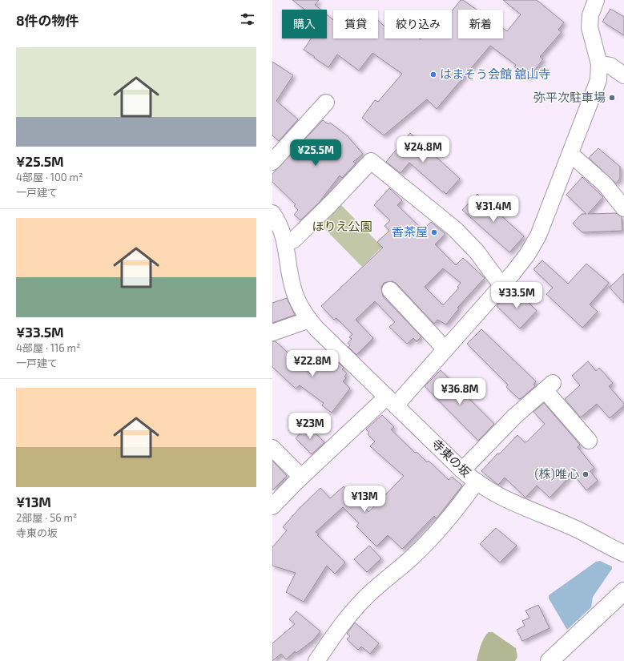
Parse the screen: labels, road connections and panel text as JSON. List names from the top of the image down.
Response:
{
  "streets": {
    "street": ["寺東の坂"]
  },
  "parks": ["ほりえ公園"],
  "places": [
    "はまそう会館 舘山寺",
    "弥平次駐車場",
    "香茶屋",
    "(株)唯心"
  ],
  "page": {
    "heading": "8件の物件",
    "chip": [
      "購入",
      "賃貸",
      "絞り込み",
      "新着"
    ],
    "list": [
      {
        "name": "¥25.5M",
        "note": "4部屋 · 100 m² · 一戸建て"
      },
      {
        "name": "¥33.5M",
        "note": "4部屋 · 116 m² · 一戸建て"
      },
      {
        "name": "¥13M",
        "note": "2部屋 · 56 m² · 寺東の坂"
      }
    ],
    "price": [
      "¥24.8M",
      "¥25.5M",
      "¥31.4M",
      "¥33.5M",
      "¥22.8M",
      "¥36.8M",
      "¥23M",
      "¥13M"
    ]
  }
}
